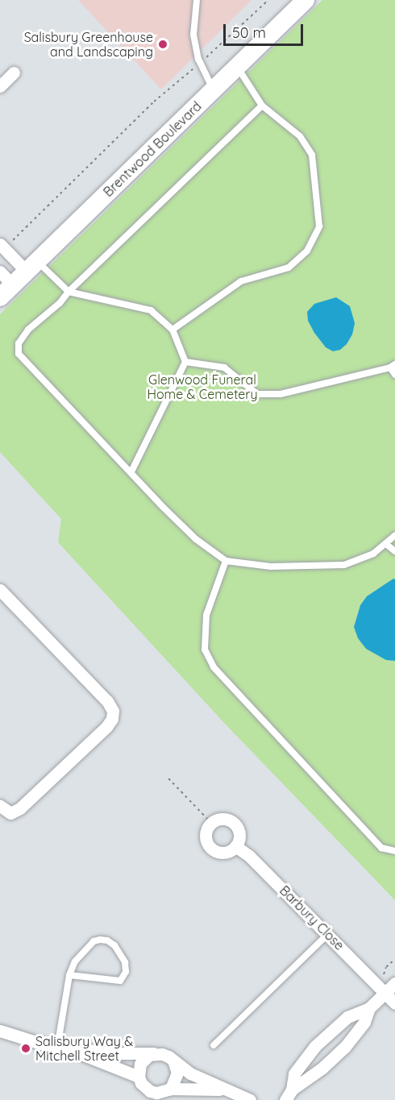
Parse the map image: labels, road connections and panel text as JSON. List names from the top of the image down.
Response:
{
  "streets": {
    "street": ["Brentwood Boulevard", "Barbury Close"]
  },
  "parks": ["Glenwood Funeral Home & Cemetery"],
  "places": ["Salisbury Greenhouse and Landscaping", "Salisbury Way & Mitchell Street"],
  "scale_bar": "50 m"
}
